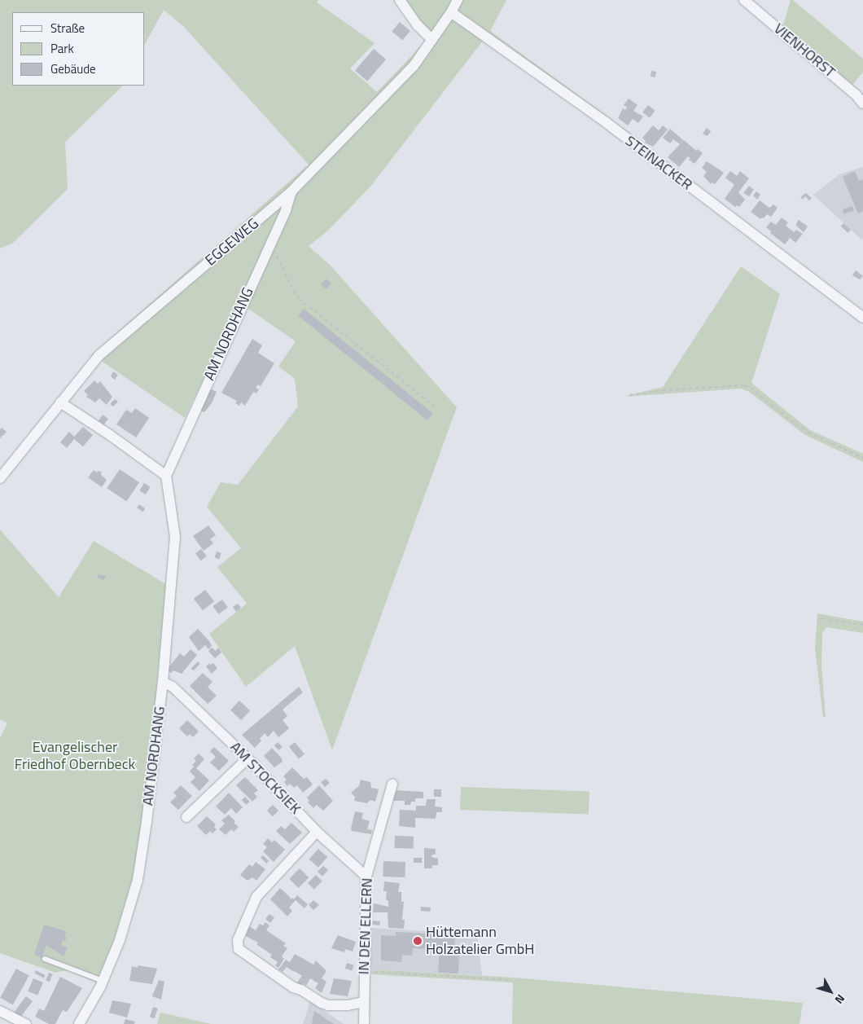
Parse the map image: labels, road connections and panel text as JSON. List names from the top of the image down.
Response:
{
  "streets": {
    "street": [
      "VIENHORST",
      "STEINACKER",
      "EGGEWEG",
      "AM NORDHANG",
      "AM STOCKSIEK",
      "IN DEN ELLERN"
    ]
  },
  "crossings": [
    ["STEINACKER", "EGGEWEG"],
    ["EGGEWEG", "AM NORDHANG"],
    ["AM NORDHANG", "AM STOCKSIEK"],
    ["AM STOCKSIEK", "IN DEN ELLERN"]
  ],
  "parks": ["Evangelischer Friedhof Obernbeck"],
  "places": ["Hüttemann Holzatelier GmbH"],
  "legend": ["Straße", "Park", "Gebäude"],
  "north": "bottom right"
}
